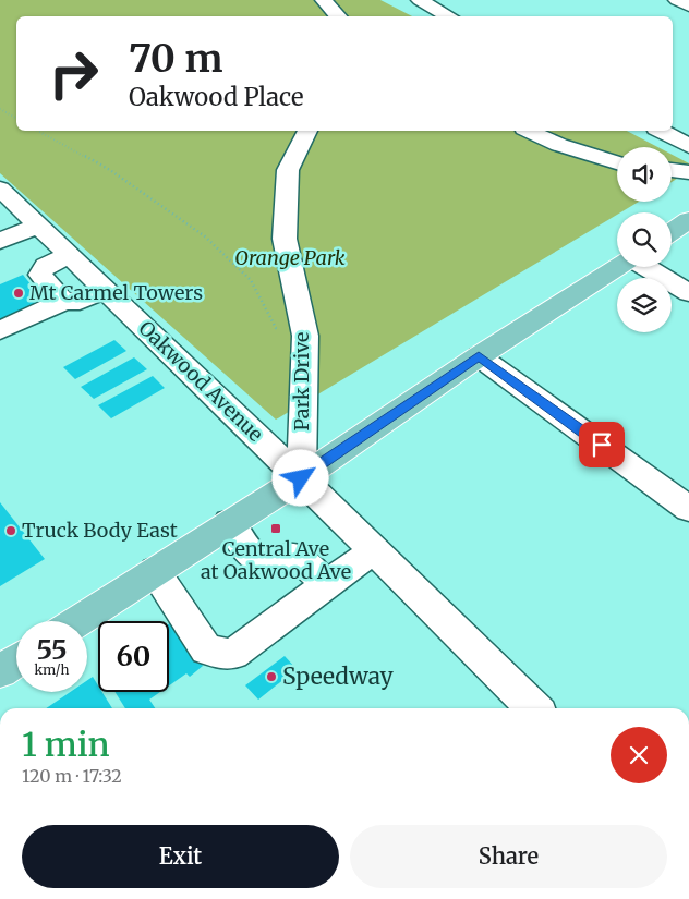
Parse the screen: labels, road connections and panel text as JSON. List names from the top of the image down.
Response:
{
  "streets": {
    "street": ["Oakwood Avenue", "Park Drive"]
  },
  "crossings": [
    ["Oakwood Avenue", "Park Drive"]
  ],
  "parks": ["Orange Park"],
  "places": {
    "other": ["Mt Carmel Towers", "Truck Body East", "Speedway"],
    "transit": ["Central Ave at Oakwood Ave"]
  },
  "page": {
    "turn": ["70 m", "Oakwood Place"],
    "speed": "55 km/h",
    "limit": "60",
    "heading": ["1 min", "120 m · 17:32"],
    "buttons": ["Exit", "Share"]
  }
}
